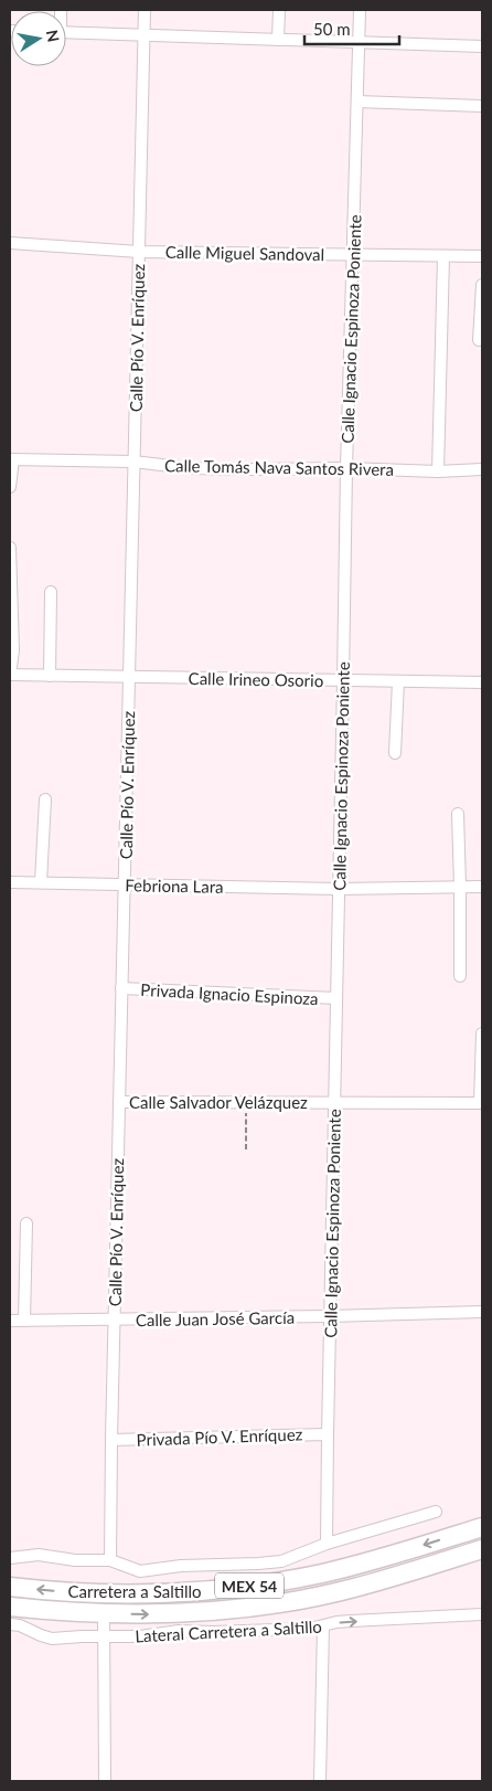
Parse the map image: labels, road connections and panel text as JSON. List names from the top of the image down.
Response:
{
  "streets": {
    "main road": ["MEX 54", "Carretera a Saltillo"],
    "street": [
      "Calle Miguel Sandoval",
      "Calle Ignacio Espinoza Poniente",
      "Calle Pío V. Enríquez",
      "Calle Tomás Nava Santos Rivera",
      "Calle Irineo Osorio",
      "Febriona Lara",
      "Privada Ignacio Espinoza",
      "Calle Salvador Velázquez",
      "Calle Juan José García",
      "Privada Pío V. Enríquez",
      "Lateral Carretera a Saltillo"
    ]
  },
  "crossings": [
    ["Calle Miguel Sandoval", "Calle Ignacio Espinoza Poniente"],
    ["Calle Miguel Sandoval", "Calle Pío V. Enríquez"],
    ["Calle Ignacio Espinoza Poniente", "Calle Tomás Nava Santos Rivera"],
    ["Calle Ignacio Espinoza Poniente", "Calle Irineo Osorio"],
    ["Calle Ignacio Espinoza Poniente", "Febriona Lara"],
    ["Calle Ignacio Espinoza Poniente", "Privada Ignacio Espinoza"],
    ["Calle Ignacio Espinoza Poniente", "Calle Salvador Velázquez"],
    ["Calle Ignacio Espinoza Poniente", "Calle Juan José García"],
    ["Calle Ignacio Espinoza Poniente", "Privada Pío V. Enríquez"],
    ["Calle Pío V. Enríquez", "Calle Tomás Nava Santos Rivera"],
    ["Calle Pío V. Enríquez", "Calle Irineo Osorio"],
    ["Calle Pío V. Enríquez", "Febriona Lara"],
    ["Calle Pío V. Enríquez", "Privada Ignacio Espinoza"],
    ["Calle Pío V. Enríquez", "Calle Salvador Velázquez"],
    ["Calle Pío V. Enríquez", "Calle Juan José García"],
    ["Calle Pío V. Enríquez", "Privada Pío V. Enríquez"]
  ],
  "scale_bar": "50 m",
  "north": "right"
}
